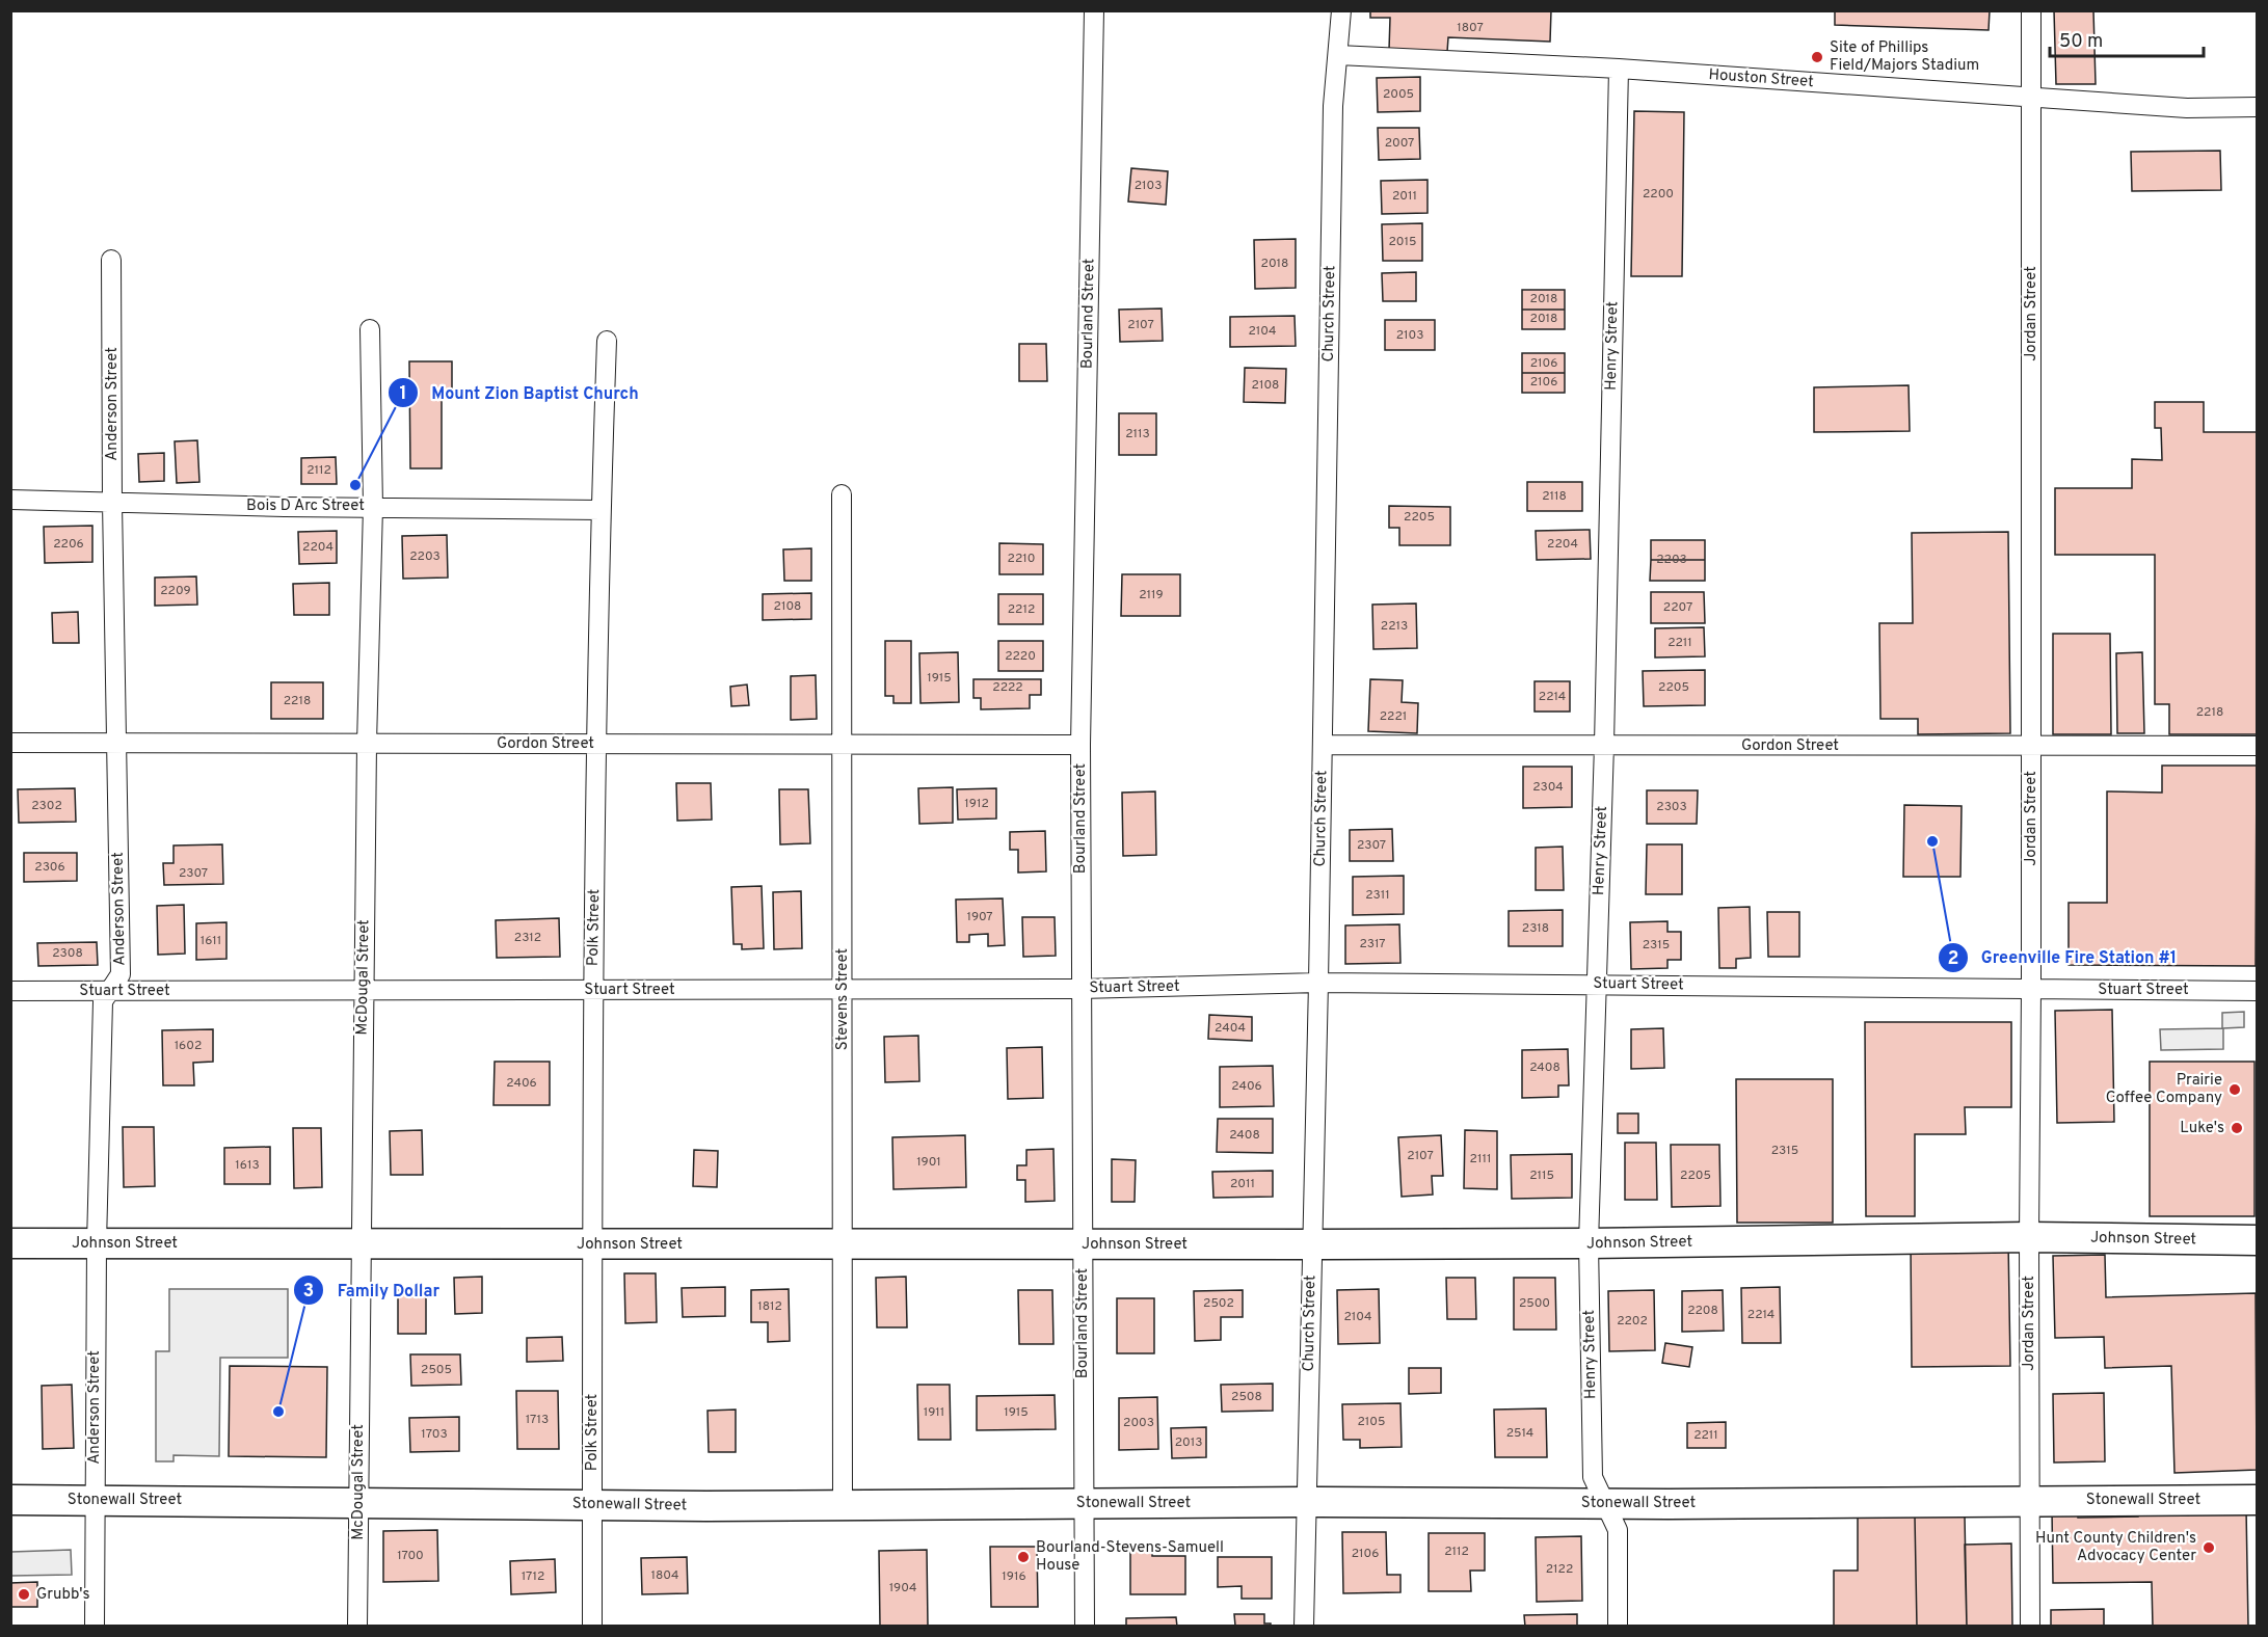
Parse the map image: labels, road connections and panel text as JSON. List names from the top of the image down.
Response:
{
  "streets": {
    "main road": ["Johnson Street", "Stonewall Street"],
    "street": [
      "Houston Street",
      "Bourland Street",
      "Church Street",
      "Jordan Street",
      "Henry Street",
      "Anderson Street",
      "Bois D Arc Street",
      "Gordon Street",
      "Polk Street",
      "McDougal Street",
      "Stuart Street",
      "Stevens Street"
    ]
  },
  "crossings": [
    ["Houston Street", "Church Street"],
    ["Houston Street", "Jordan Street"],
    ["Houston Street", "Henry Street"],
    ["Bourland Street", "Gordon Street"],
    ["Bourland Street", "Stuart Street"],
    ["Bourland Street", "Johnson Street"],
    ["Bourland Street", "Stonewall Street"],
    ["Church Street", "Gordon Street"],
    ["Church Street", "Stuart Street"],
    ["Church Street", "Johnson Street"],
    ["Church Street", "Stonewall Street"],
    ["Jordan Street", "Gordon Street"],
    ["Jordan Street", "Stuart Street"],
    ["Jordan Street", "Johnson Street"],
    ["Jordan Street", "Stonewall Street"],
    ["Henry Street", "Gordon Street"],
    ["Henry Street", "Stuart Street"],
    ["Henry Street", "Johnson Street"],
    ["Henry Street", "Stonewall Street"],
    ["Anderson Street", "Bois D Arc Street"],
    ["Anderson Street", "Gordon Street"],
    ["Anderson Street", "Stuart Street"],
    ["Anderson Street", "Johnson Street"],
    ["Anderson Street", "Stonewall Street"],
    ["Bois D Arc Street", "Polk Street"],
    ["Bois D Arc Street", "McDougal Street"],
    ["Gordon Street", "Polk Street"],
    ["Gordon Street", "McDougal Street"],
    ["Gordon Street", "Stevens Street"],
    ["Polk Street", "Stuart Street"],
    ["Polk Street", "Johnson Street"],
    ["Polk Street", "Stonewall Street"],
    ["McDougal Street", "Stuart Street"],
    ["McDougal Street", "Johnson Street"],
    ["McDougal Street", "Stonewall Street"],
    ["Stuart Street", "Stevens Street"],
    ["Stevens Street", "Johnson Street"],
    ["Stevens Street", "Stonewall Street"]
  ],
  "places": [
    "Site of Phillips Field/Majors Stadium",
    "Mount Zion Baptist Church",
    "Greenville Fire Station #1",
    "Prairie Coffee Company",
    "Luke's",
    "Family Dollar",
    "Hunt County Children's Advocacy Center",
    "Bourland-Stevens-Samuell House",
    "Grubb's"
  ],
  "house_numbers": [
    "1807",
    "2005",
    "2007",
    "2103",
    "2200",
    "2011",
    "2015",
    "2018",
    "2018",
    "2018",
    "2107",
    "2104",
    "2103",
    "2106",
    "2106",
    "2108",
    "2113",
    "2112",
    "2118",
    "2205",
    "2206",
    "2204",
    "2204",
    "2203",
    "2210",
    "2203",
    "2209",
    "2119",
    "2108",
    "2207",
    "2212",
    "2213",
    "2211",
    "2220",
    "1915",
    "2222",
    "2205",
    "2214",
    "2218",
    "2218",
    "2221",
    "2304",
    "1912",
    "2302",
    "2303",
    "2307",
    "2306",
    "2307",
    "2311",
    "1907",
    "2318",
    "2312",
    "1611",
    "2317",
    "2315",
    "2308",
    "2404",
    "1602",
    "2408",
    "2406",
    "2406",
    "2408",
    "2315",
    "2107",
    "2111",
    "1901",
    "1613",
    "2115",
    "2205",
    "2011",
    "2502",
    "2500",
    "1812",
    "2208",
    "2214",
    "2104",
    "2202",
    "2505",
    "2508",
    "1911",
    "1915",
    "1713",
    "2105",
    "2003",
    "2514",
    "1703",
    "2211",
    "2013",
    "2112",
    "2106",
    "1700",
    "2122",
    "1804",
    "1712",
    "1916",
    "1904"
  ],
  "scale_bar": "50 m"
}
